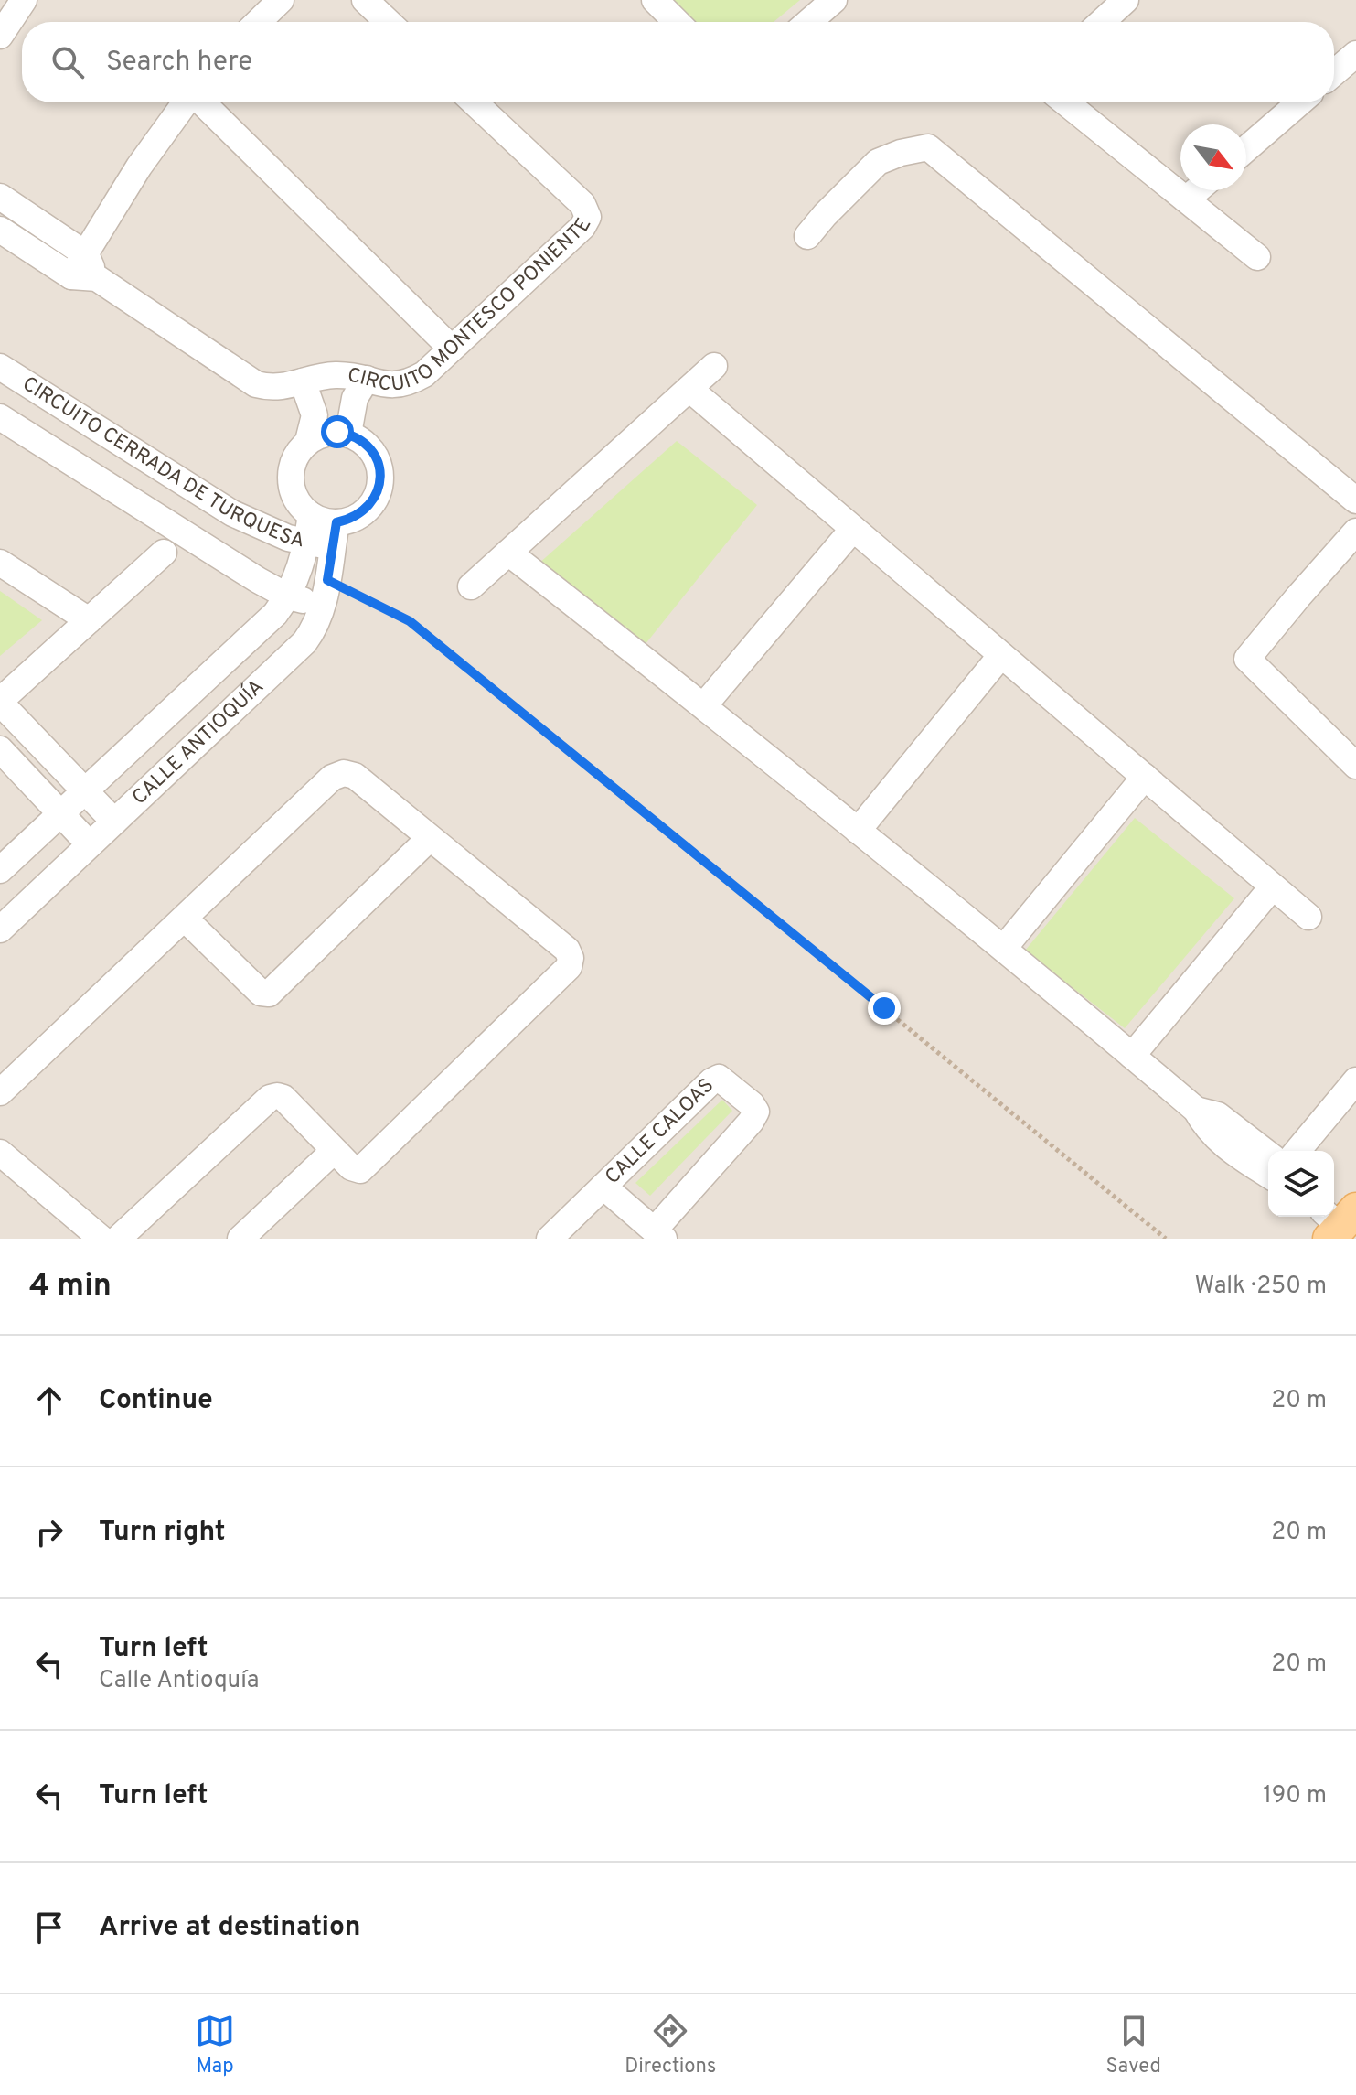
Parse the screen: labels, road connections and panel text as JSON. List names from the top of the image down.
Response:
{
  "streets": {
    "street": [
      "CIRCUITO MONTESCO PONIENTE",
      "CIRCUITO CERRADA DE TURQUESA",
      "CALLE ANTIOQUÍA",
      "CALLE CALOAS"
    ]
  },
  "crossings": [
    ["CIRCUITO CERRADA DE TURQUESA", "CALLE ANTIOQUÍA"]
  ],
  "north": "bottom right",
  "page": {
    "search": "Search here",
    "heading": ["4 min", "Walk · 250 m"],
    "list": [
      ["Continue", "20 m"],
      ["Turn right", "20 m"],
      ["Turn left", "Calle Antioquía", "20 m"],
      ["Turn left", "190 m"],
      "Arrive at destination"
    ],
    "nav": ["Map", "Directions", "Saved"]
  }
}
